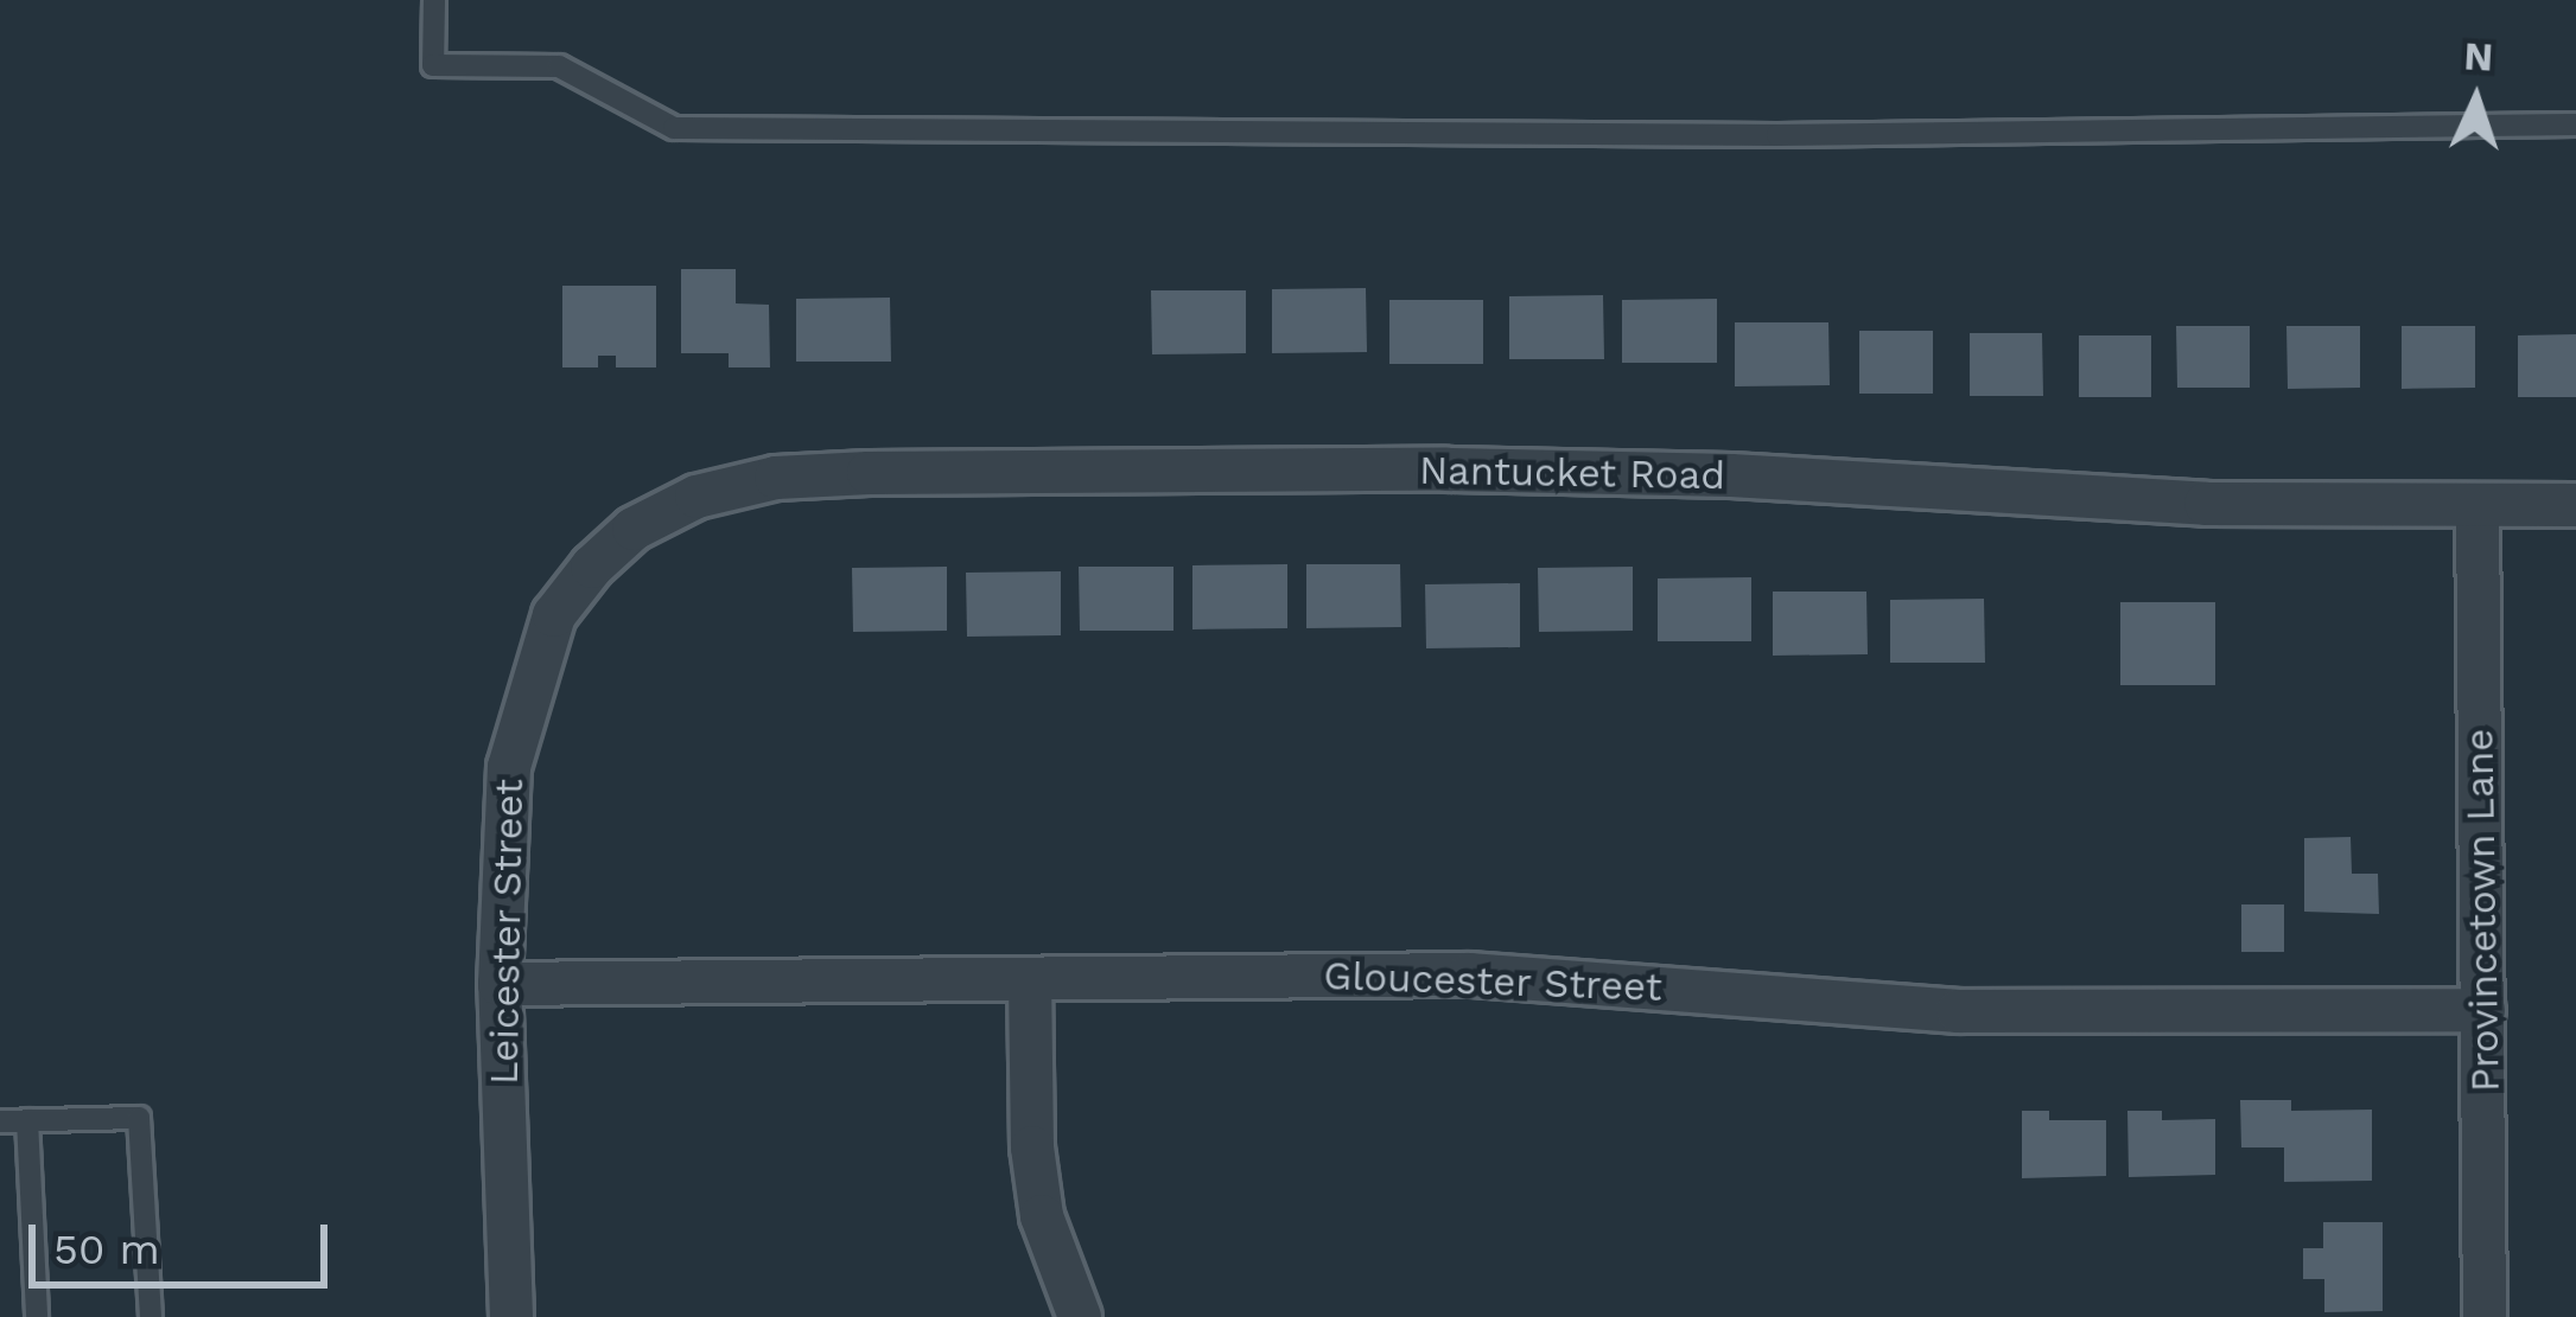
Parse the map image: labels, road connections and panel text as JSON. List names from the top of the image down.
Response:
{
  "streets": {
    "street": [
      "Nantucket Road",
      "Provincetown Lane",
      "Leicester Street",
      "Gloucester Street"
    ]
  },
  "crossings": [
    ["Nantucket Road", "Provincetown Lane"],
    ["Nantucket Road", "Leicester Street"],
    ["Provincetown Lane", "Gloucester Street"],
    ["Leicester Street", "Gloucester Street"]
  ],
  "scale_bar": "50 m",
  "north": "top"
}
